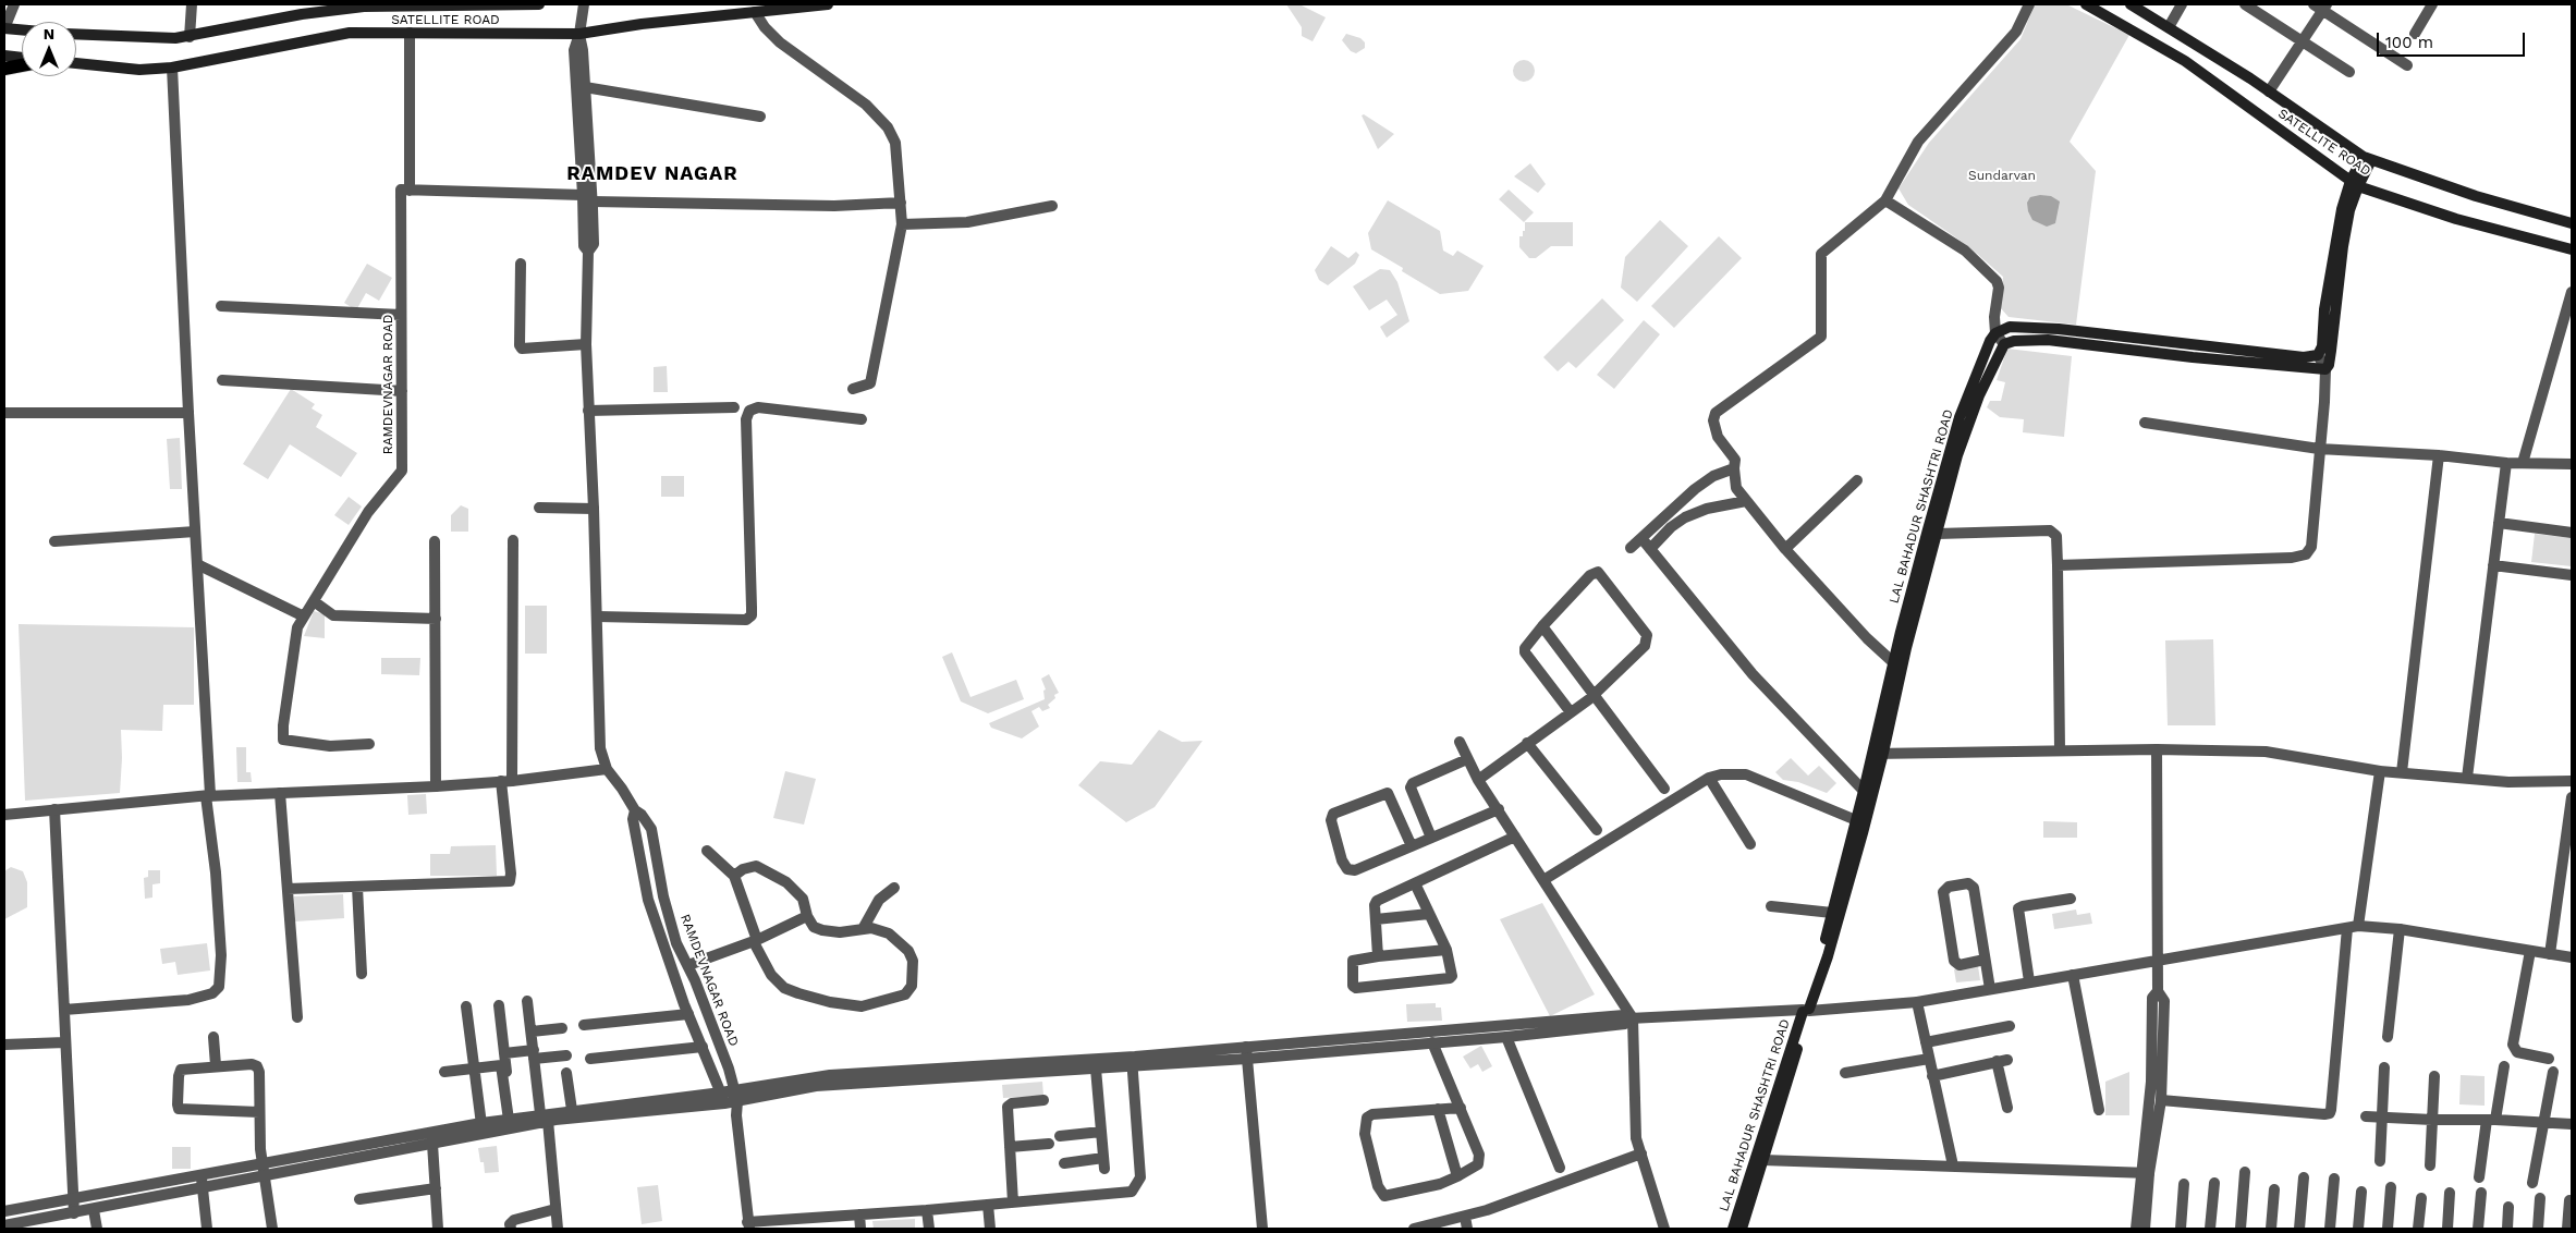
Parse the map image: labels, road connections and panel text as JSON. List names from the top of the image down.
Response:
{
  "streets": {
    "main road": ["SATELLITE ROAD", "LAL BAHADUR SHASHTRI ROAD"],
    "street": ["RAMDEVNAGAR ROAD"]
  },
  "crossings": [
    ["SATELLITE ROAD", "RAMDEVNAGAR ROAD"]
  ],
  "districts": ["RAMDEV NAGAR"],
  "parks": ["Sundarvan"],
  "scale_bar": "100 m",
  "north": "top"
}
